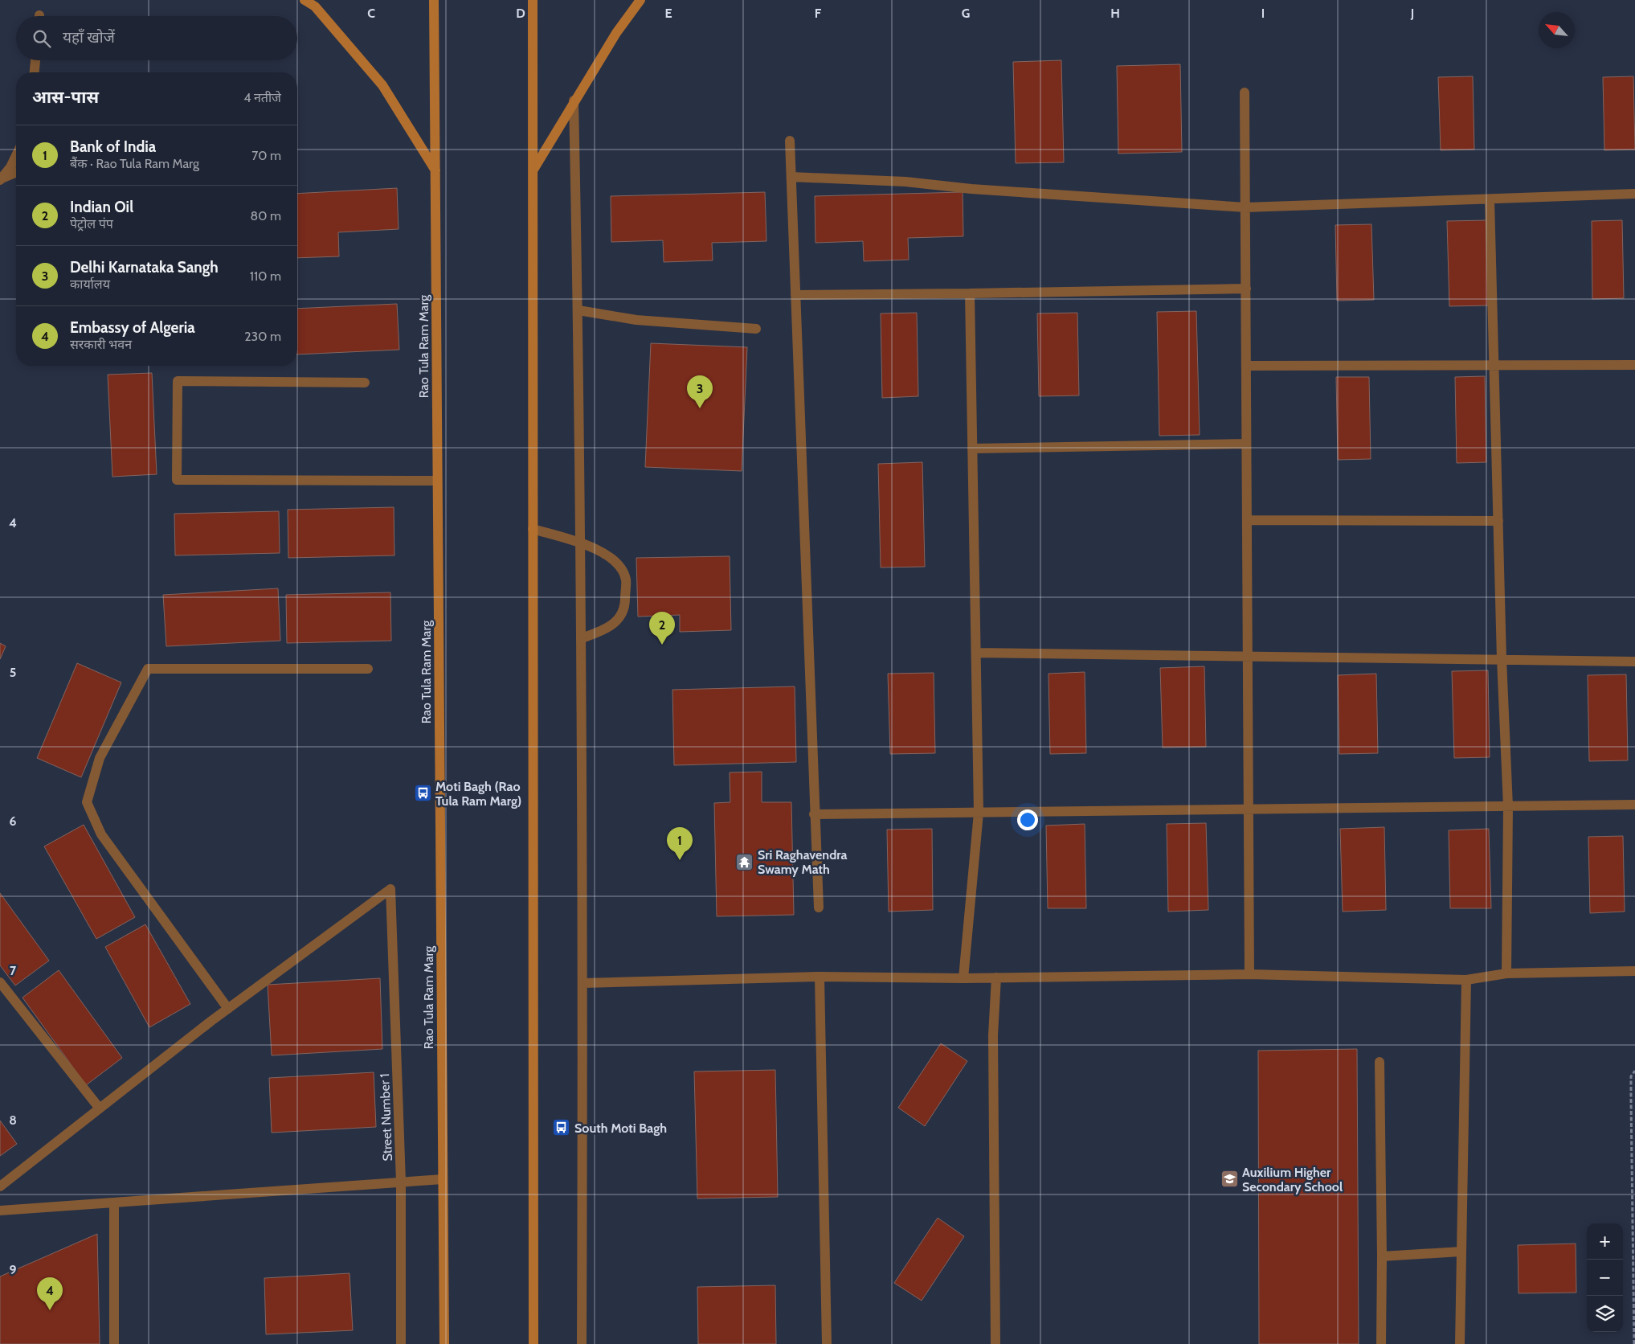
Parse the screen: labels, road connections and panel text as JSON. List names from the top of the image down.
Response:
{
  "streets": {
    "main road": ["Rao Tula Ram Marg"],
    "street": ["Street Number 1"]
  },
  "places": {
    "bus stop": ["Moti Bagh (Rao Tula Ram Marg)", "South Moti Bagh"],
    "temple": ["Sri Raghavendra Swamy Math"],
    "school or university": ["Auxilium Higher Secondary School"]
  },
  "north": "top left",
  "page": {
    "search": "यहाँ खोजें",
    "heading": ["आस-पास", "4 नतीजे"],
    "list": [
      {
        "mark": "1",
        "name": "Bank of India",
        "note": "बैंक · Rao Tula Ram Marg",
        "value": "70 m"
      },
      {
        "mark": "2",
        "name": "Indian Oil",
        "note": "पेट्रोल पंप",
        "value": "80 m"
      },
      {
        "mark": "3",
        "name": "Delhi Karnataka Sangh",
        "note": "कार्यालय",
        "value": "110 m"
      },
      {
        "mark": "4",
        "name": "Embassy of Algeria",
        "note": "सरकारी भवन",
        "value": "230 m"
      }
    ],
    "pins": [
      "3",
      "2",
      "1",
      "4"
    ],
    "map_buttons": ["+", "−"]
  },
  "grid": {
    "columns": [
      "C",
      "D",
      "E",
      "F",
      "G",
      "H",
      "I",
      "J"
    ],
    "rows": [
      "4",
      "5",
      "6",
      "7",
      "8",
      "9"
    ]
  }
}
